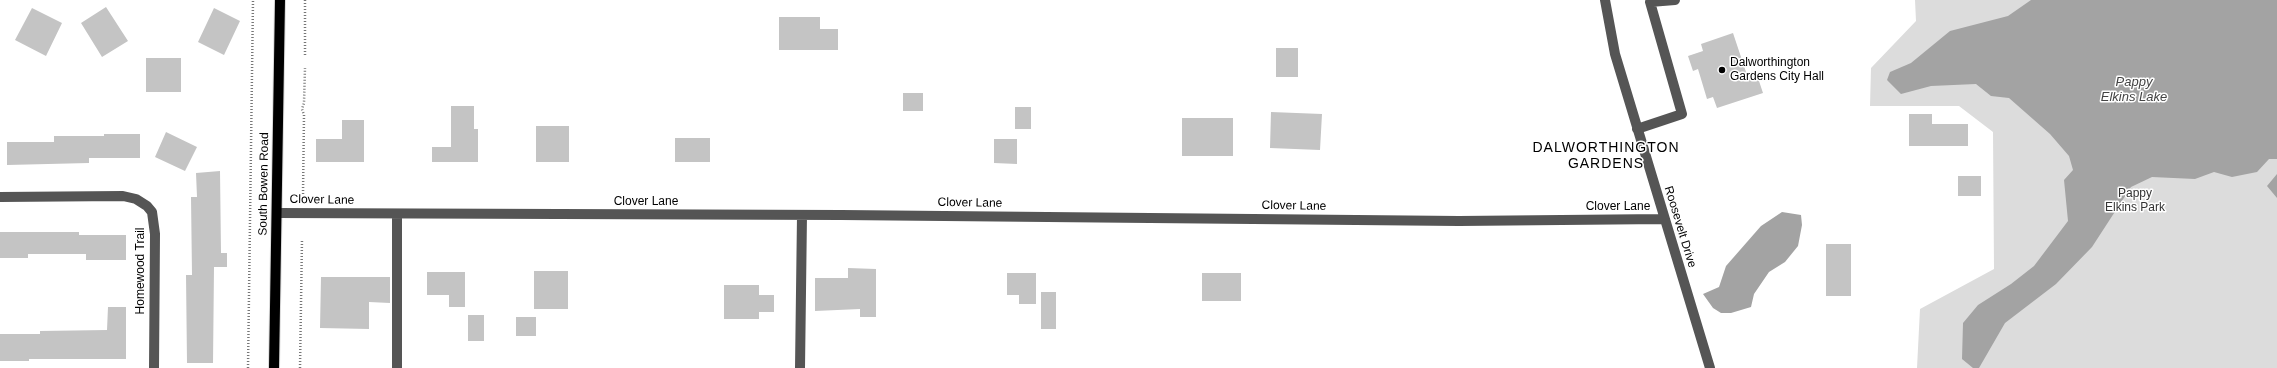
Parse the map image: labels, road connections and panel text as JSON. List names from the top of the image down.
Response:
{
  "streets": {
    "main road": ["South Bowen Road"],
    "street": ["Clover Lane", "Roosevelt Drive", "Homewood Trail"]
  },
  "crossings": [
    ["South Bowen Road", "Clover Lane"],
    ["Clover Lane", "Roosevelt Drive"]
  ],
  "districts": ["DALWORTHINGTON GARDENS"],
  "water": ["Pappy Elkins Lake"],
  "parks": ["Pappy Elkins Park"],
  "places": ["Dalworthington Gardens City Hall"]
}
